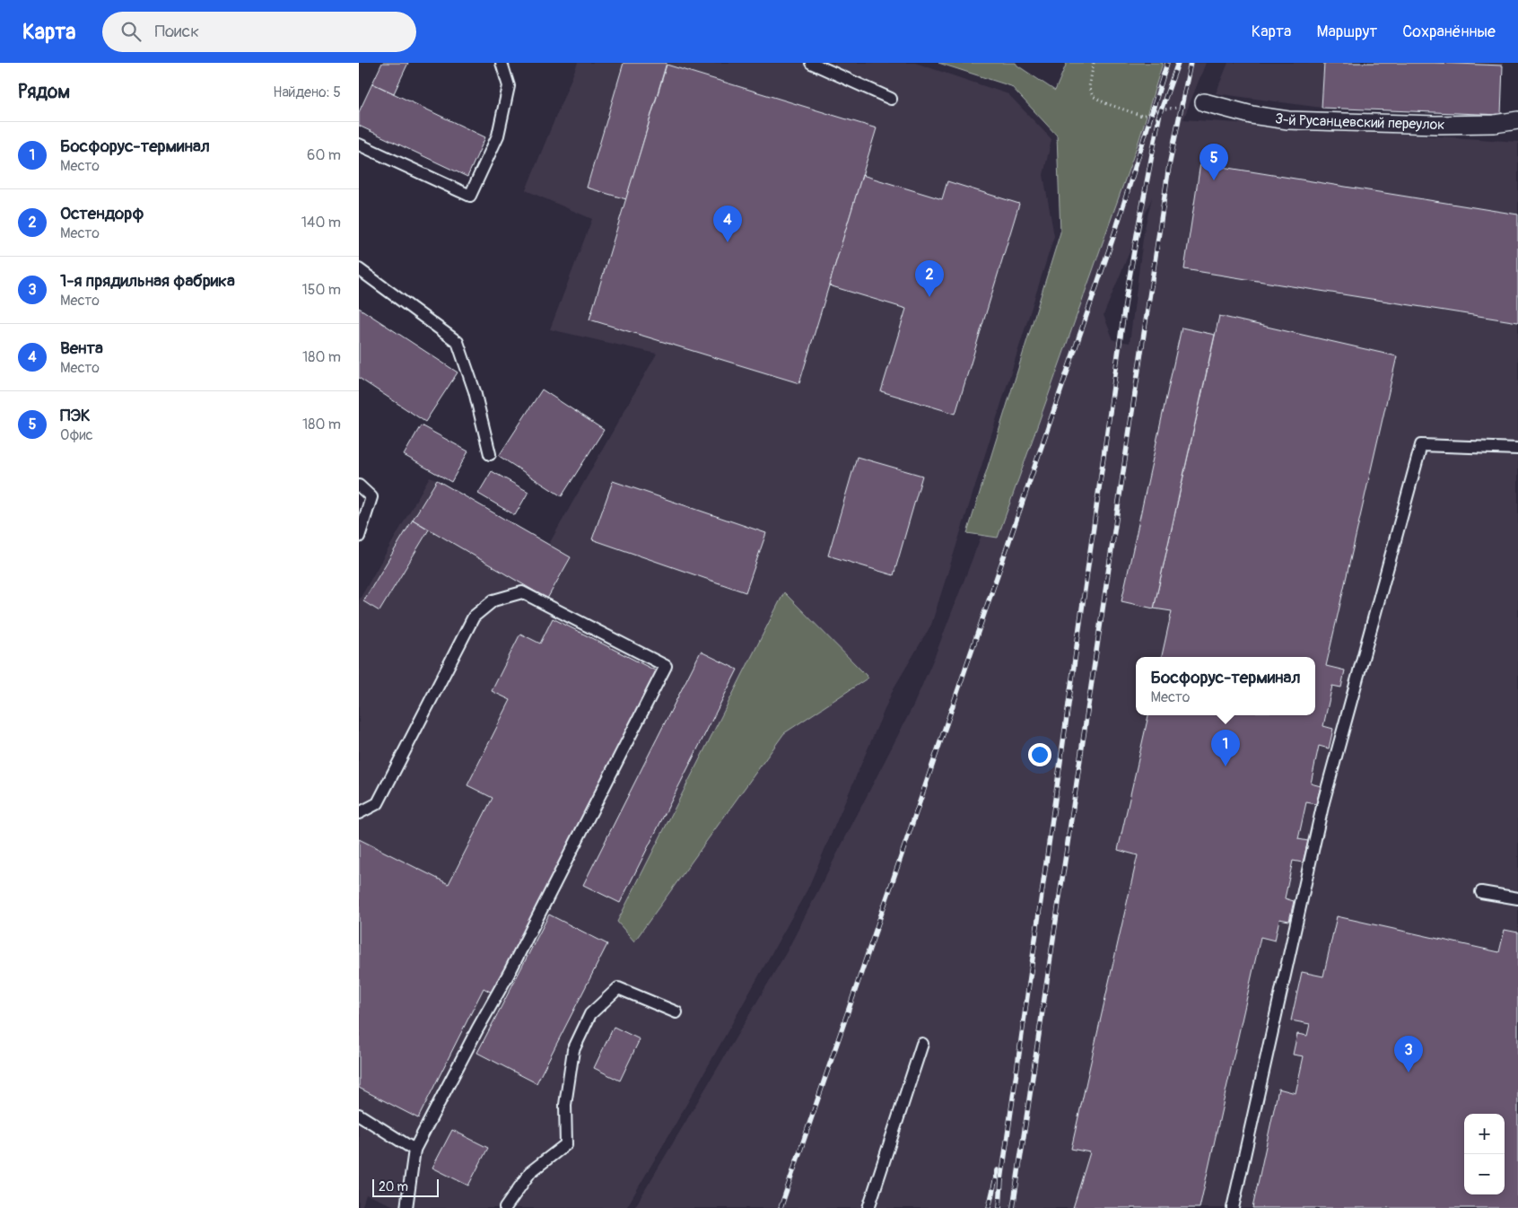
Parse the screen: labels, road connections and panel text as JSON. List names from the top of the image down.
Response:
{
  "streets": {
    "street": ["3-й Русанцевский переулок"]
  },
  "scale_bar": "20 m",
  "page": {
    "header": "Карта",
    "search": "Поиск",
    "nav": ["Карта", "Маршрут", "Сохранённые"],
    "heading": ["Рядом", "Найдено: 5"],
    "list": [
      {
        "mark": "1",
        "name": "Босфорус-терминал",
        "note": "Место",
        "value": "60 m"
      },
      {
        "mark": "2",
        "name": "Остендорф",
        "note": "Место",
        "value": "140 m"
      },
      {
        "mark": "3",
        "name": "1-я прядильная фабрика",
        "note": "Место",
        "value": "150 m"
      },
      {
        "mark": "4",
        "name": "Вента",
        "note": "Место",
        "value": "180 m"
      },
      {
        "mark": "5",
        "name": "ПЭК",
        "note": "Офис",
        "value": "180 m"
      }
    ],
    "pins": [
      "5",
      "4",
      "2",
      "1",
      "3"
    ],
    "popup": ["Босфорус-терминал", "Место"],
    "map_buttons": ["+", "−"],
    "scale": "20 m"
  }
}
